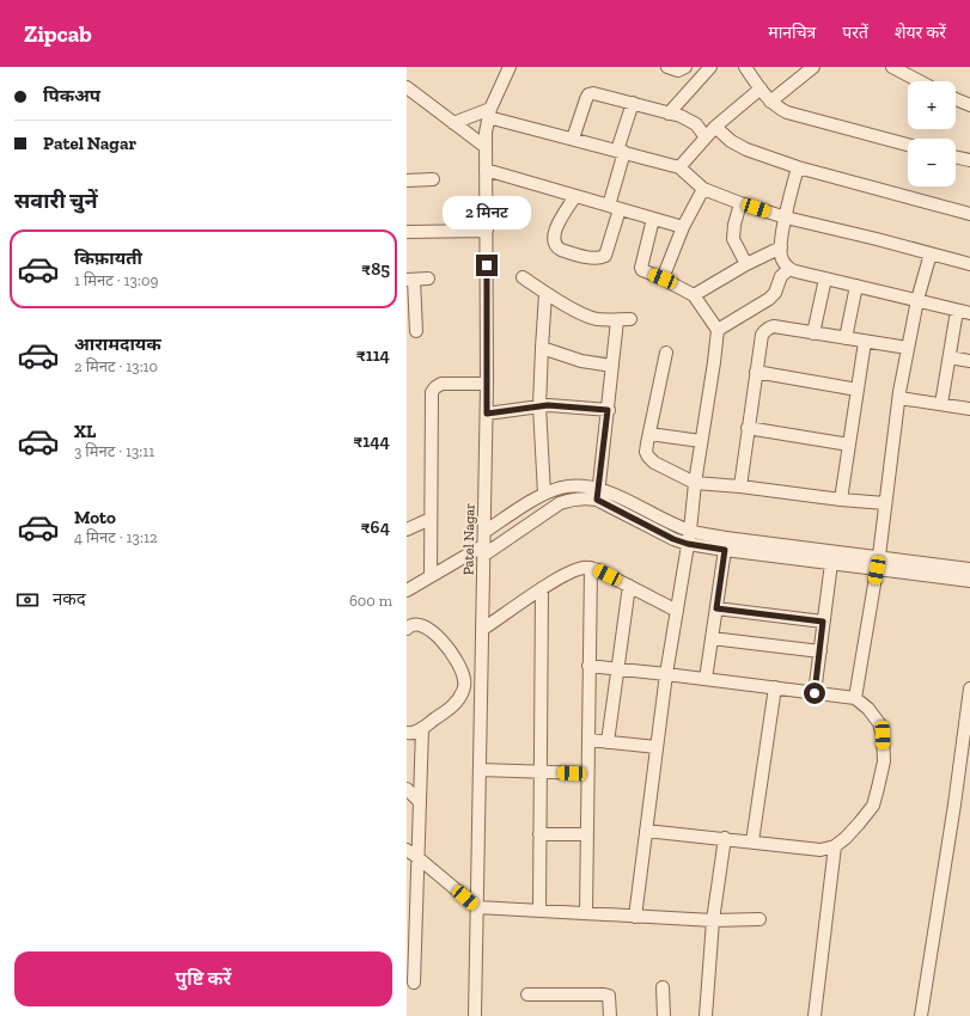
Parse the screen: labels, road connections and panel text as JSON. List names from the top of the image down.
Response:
{
  "streets": {
    "street": ["Patel Nagar"]
  },
  "page": {
    "header": "Zipcab",
    "nav": ["मानचित्र", "परतें", "शेयर करें"],
    "banner": ["पिकअप", "Patel Nagar"],
    "map_buttons": ["+", "−"],
    "heading": "सवारी चुनें",
    "bubble": "2 मिनट",
    "list": [
      {
        "name": "किफ़ायती",
        "note": "1 मिनट · 13:09",
        "value": "₹85"
      },
      {
        "name": "आरामदायक",
        "note": "2 मिनट · 13:10",
        "value": "₹114"
      },
      {
        "name": "XL",
        "note": "3 मिनट · 13:11",
        "value": "₹144"
      },
      {
        "name": "Moto",
        "note": "4 मिनट · 13:12",
        "value": "₹64"
      }
    ],
    "pay": ["नकद", "600 m"],
    "buttons": "पुष्टि करें"
  }
}
